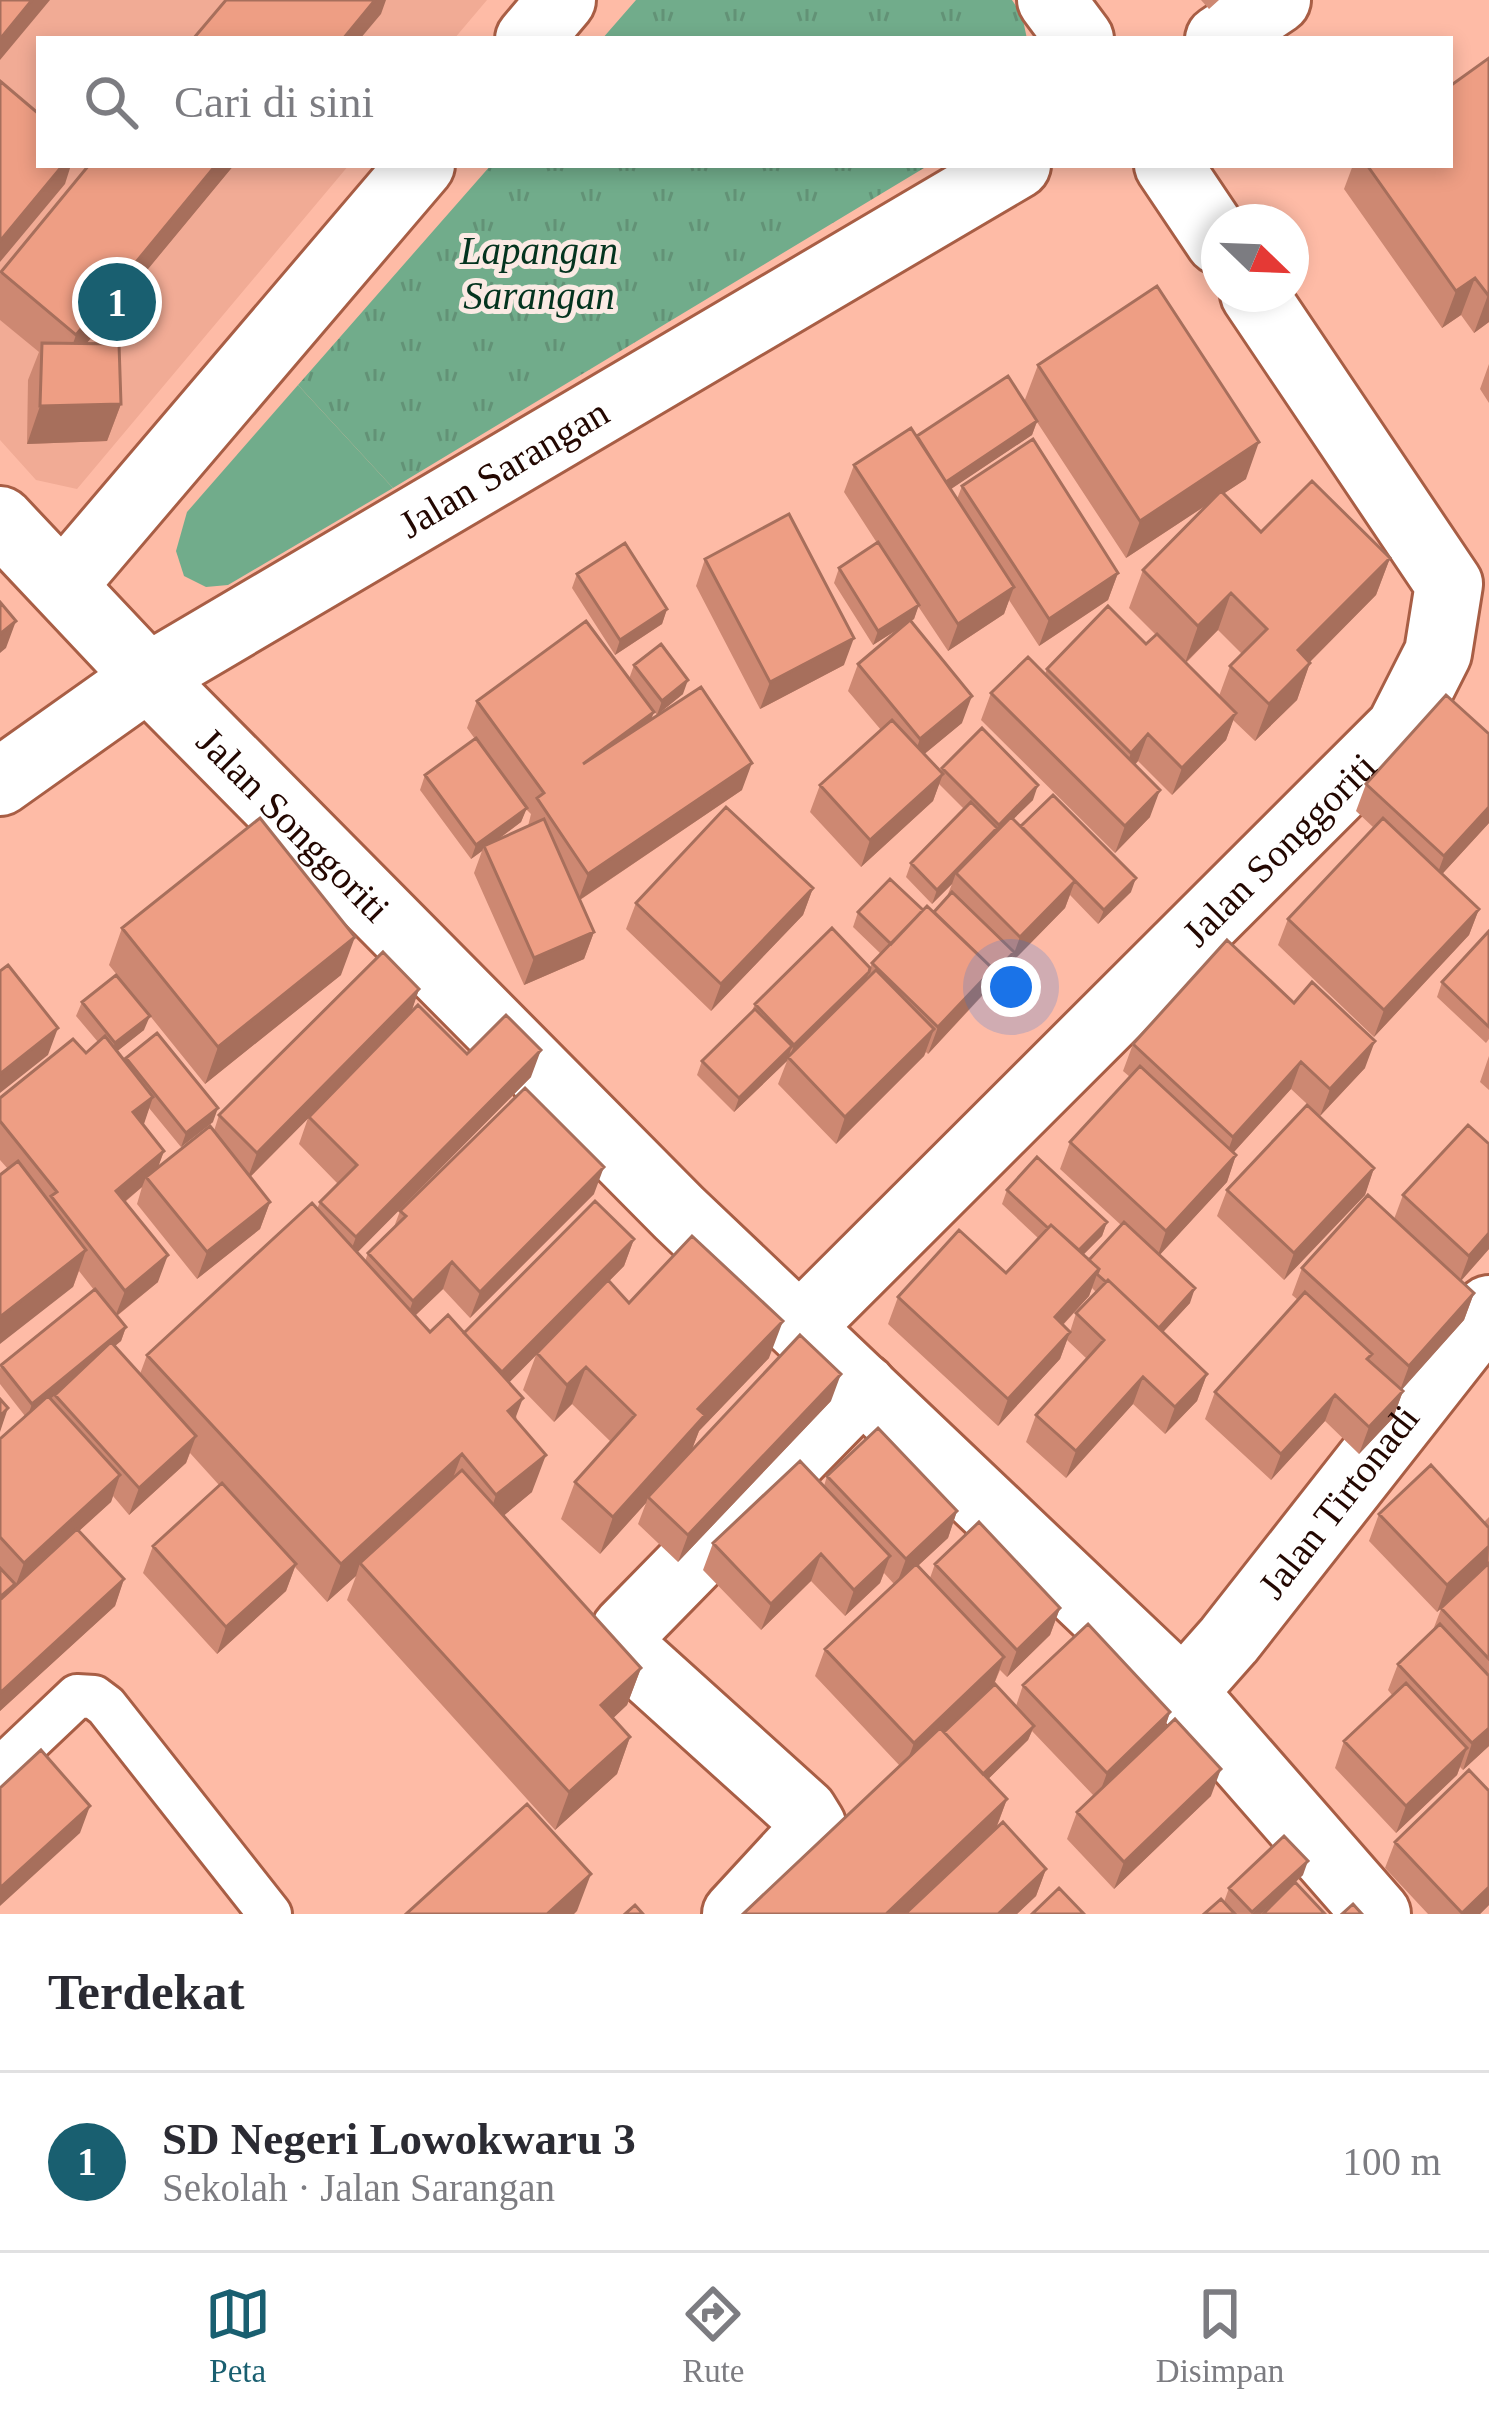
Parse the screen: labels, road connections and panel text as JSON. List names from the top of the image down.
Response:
{
  "streets": {
    "street": ["Jalan Sarangan", "Jalan Songgoriti", "Jalan Tirtonadi"]
  },
  "crossings": [
    ["Jalan Sarangan", "Jalan Songgoriti"],
    ["Jalan Songgoriti", "Jalan Tirtonadi"]
  ],
  "parks": ["Lapangan Sarangan"],
  "north": "bottom right",
  "page": {
    "search": "Cari di sini",
    "pins": "1",
    "heading": "Terdekat",
    "list": [
      {
        "mark": "1",
        "name": "SD Negeri Lowokwaru 3",
        "note": "Sekolah · Jalan Sarangan",
        "value": "100 m"
      }
    ],
    "nav": ["Peta", "Rute", "Disimpan"]
  }
}
